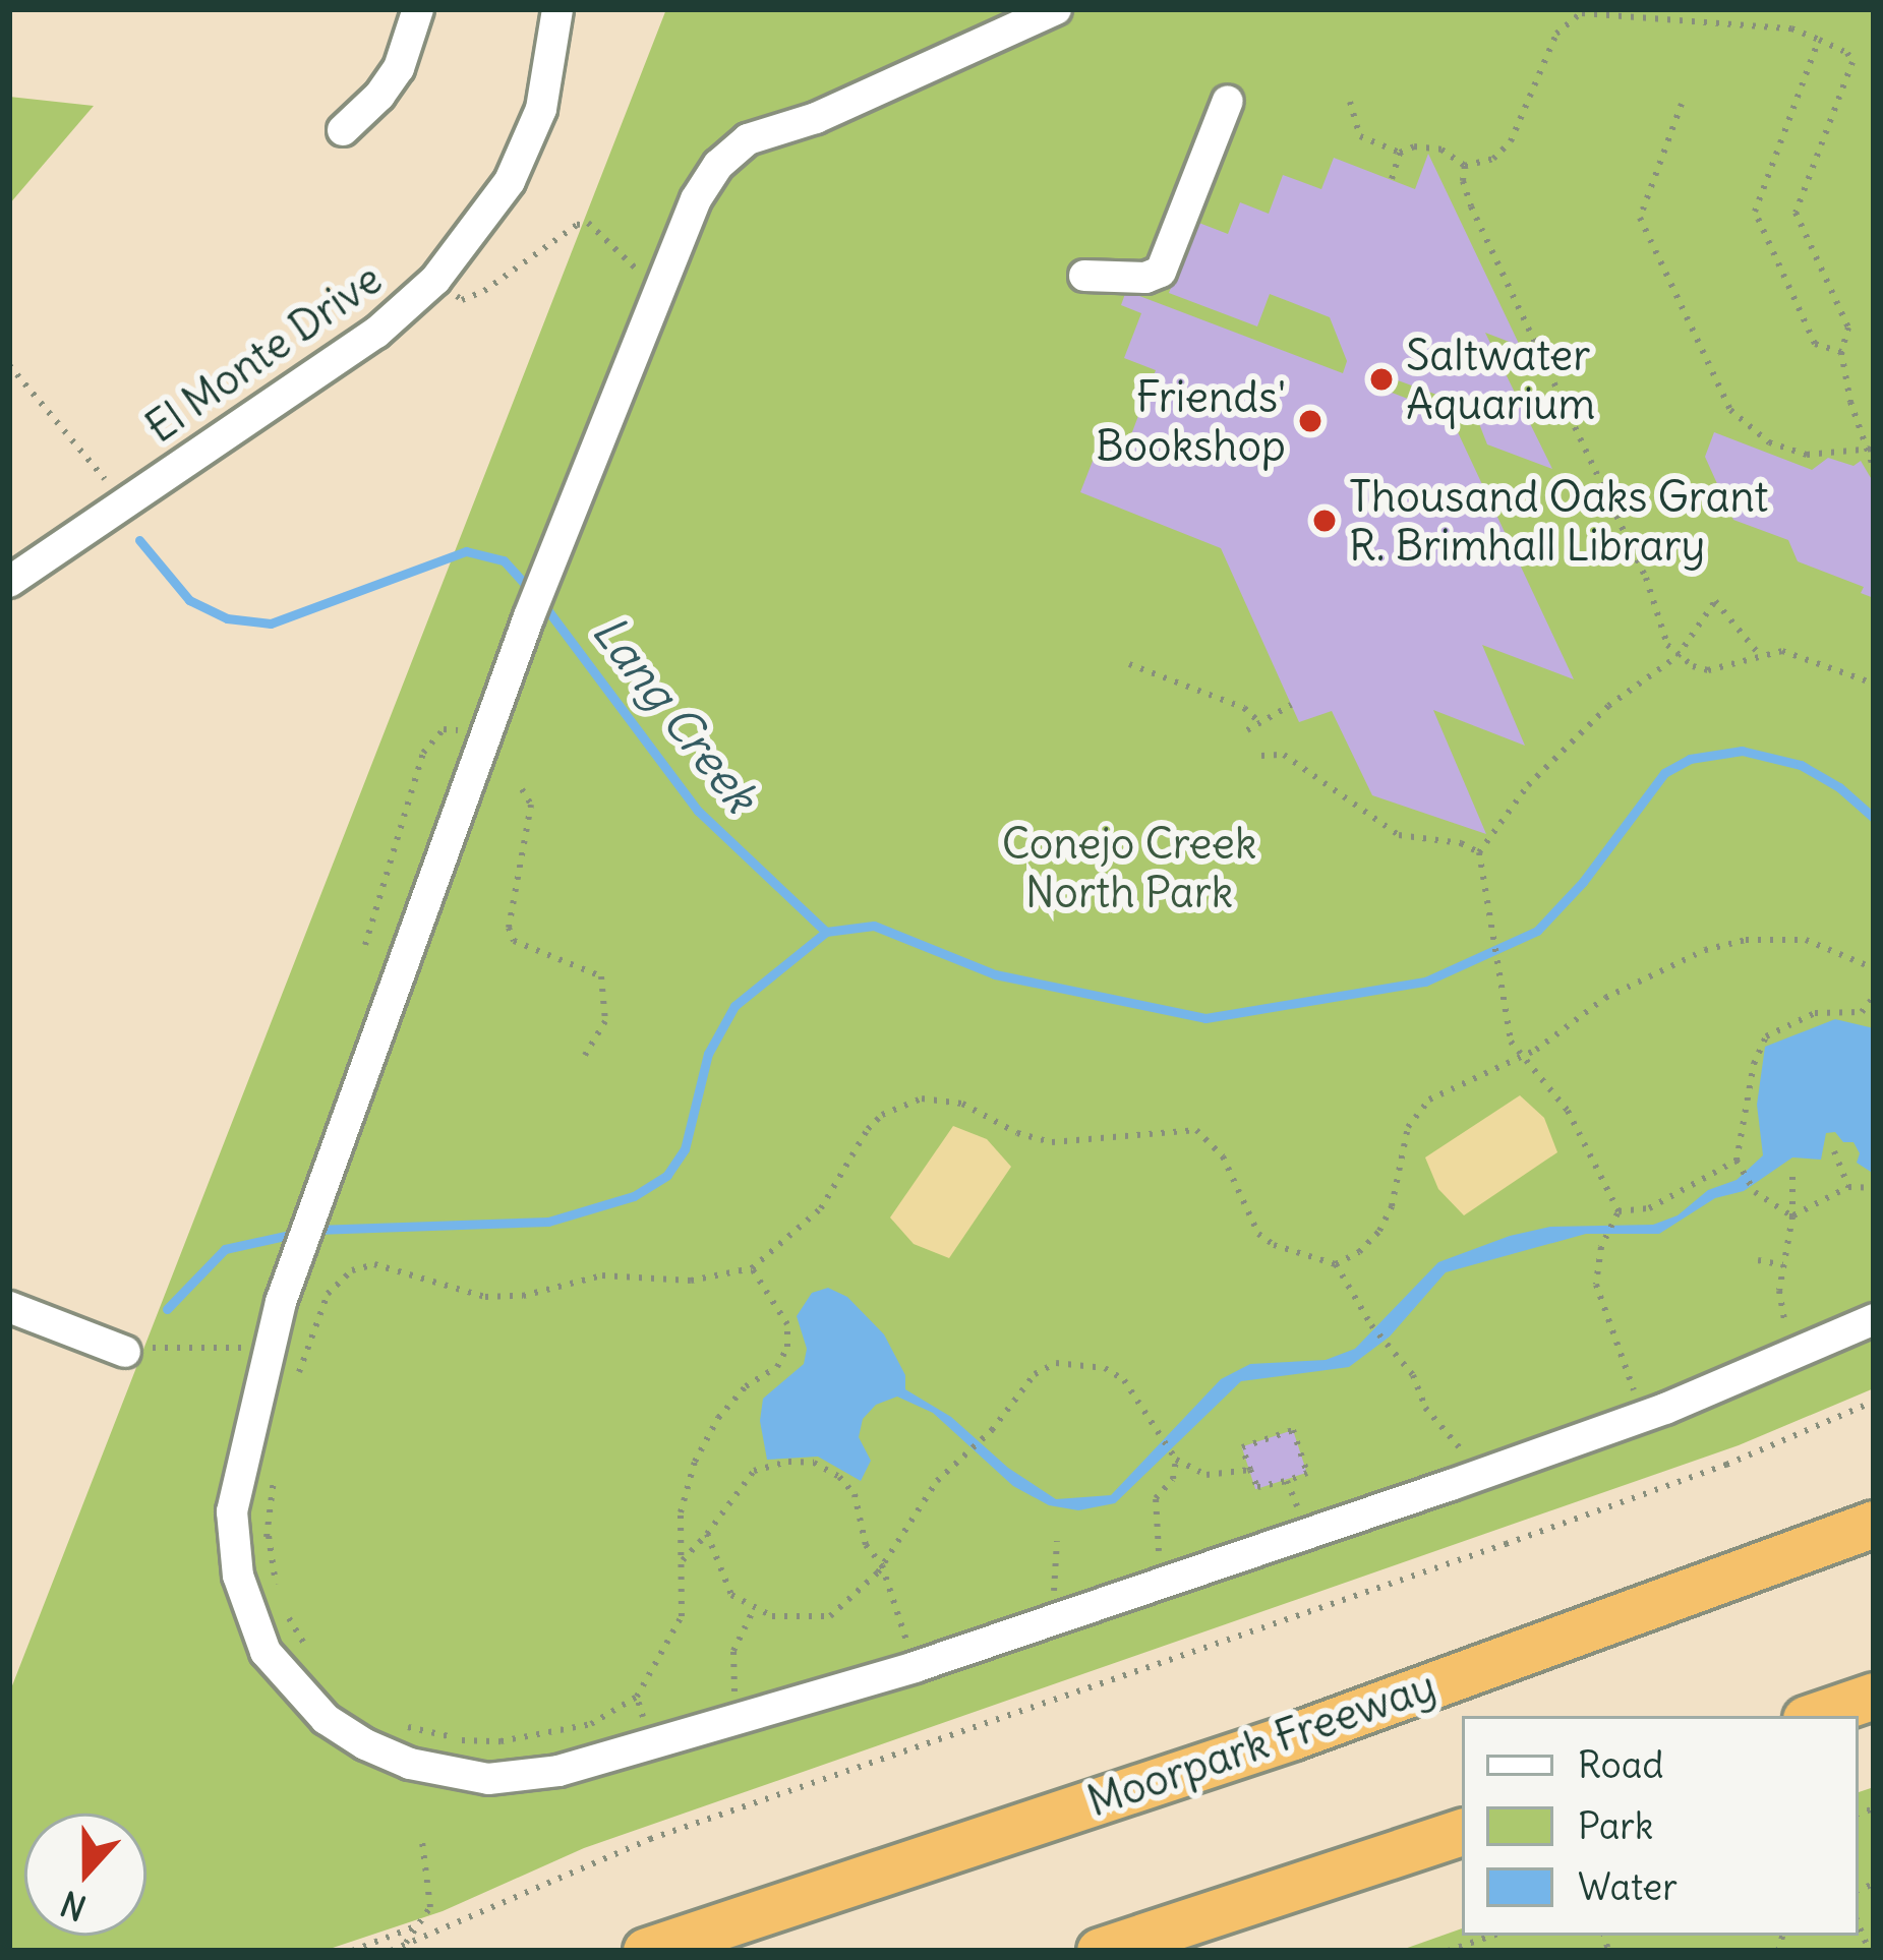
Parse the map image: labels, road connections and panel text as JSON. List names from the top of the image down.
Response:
{
  "streets": {
    "highway": ["Moorpark Freeway"],
    "street": ["El Monte Drive"]
  },
  "water": ["Lang Creek"],
  "parks": ["Conejo Creek North Park"],
  "places": ["Saltwater Aquarium", "Friends' Bookshop", "Thousand Oaks Grant R. Brimhall Library"],
  "legend": ["Road", "Park", "Water"],
  "north": "bottom"
}
